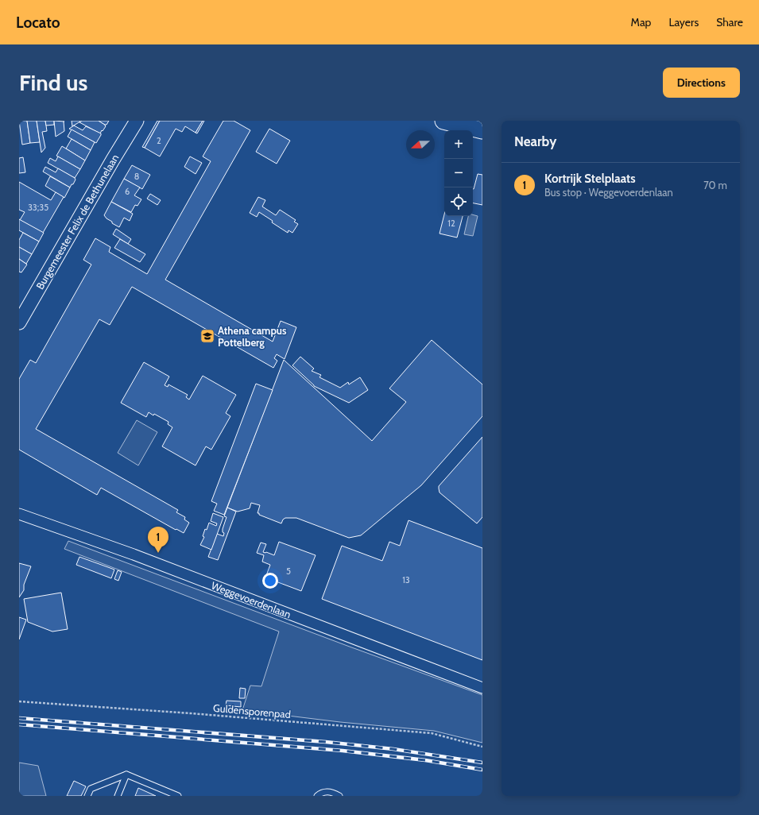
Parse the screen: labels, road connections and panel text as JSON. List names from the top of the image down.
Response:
{
  "streets": {
    "street": ["Burgemeester Felix de Bethunelaan", "Weggevoerdenlaan"],
    "path": ["Guldensporenpad"]
  },
  "places": {
    "school or university": ["Athena campus Pottelberg"]
  },
  "house_numbers": [
    "2",
    "8",
    "6",
    "33;35",
    "12",
    "5",
    "13"
  ],
  "north": "left",
  "page": {
    "header": "Locato",
    "nav": ["Map", "Layers", "Share"],
    "buttons": "Directions",
    "title": "Find us",
    "heading": "Nearby",
    "map_buttons": ["+", "−"],
    "list": [
      {
        "mark": "1",
        "name": "Kortrijk Stelplaats",
        "note": "Bus stop · Weggevoerdenlaan",
        "value": "70 m"
      }
    ],
    "pins": "1"
  }
}
